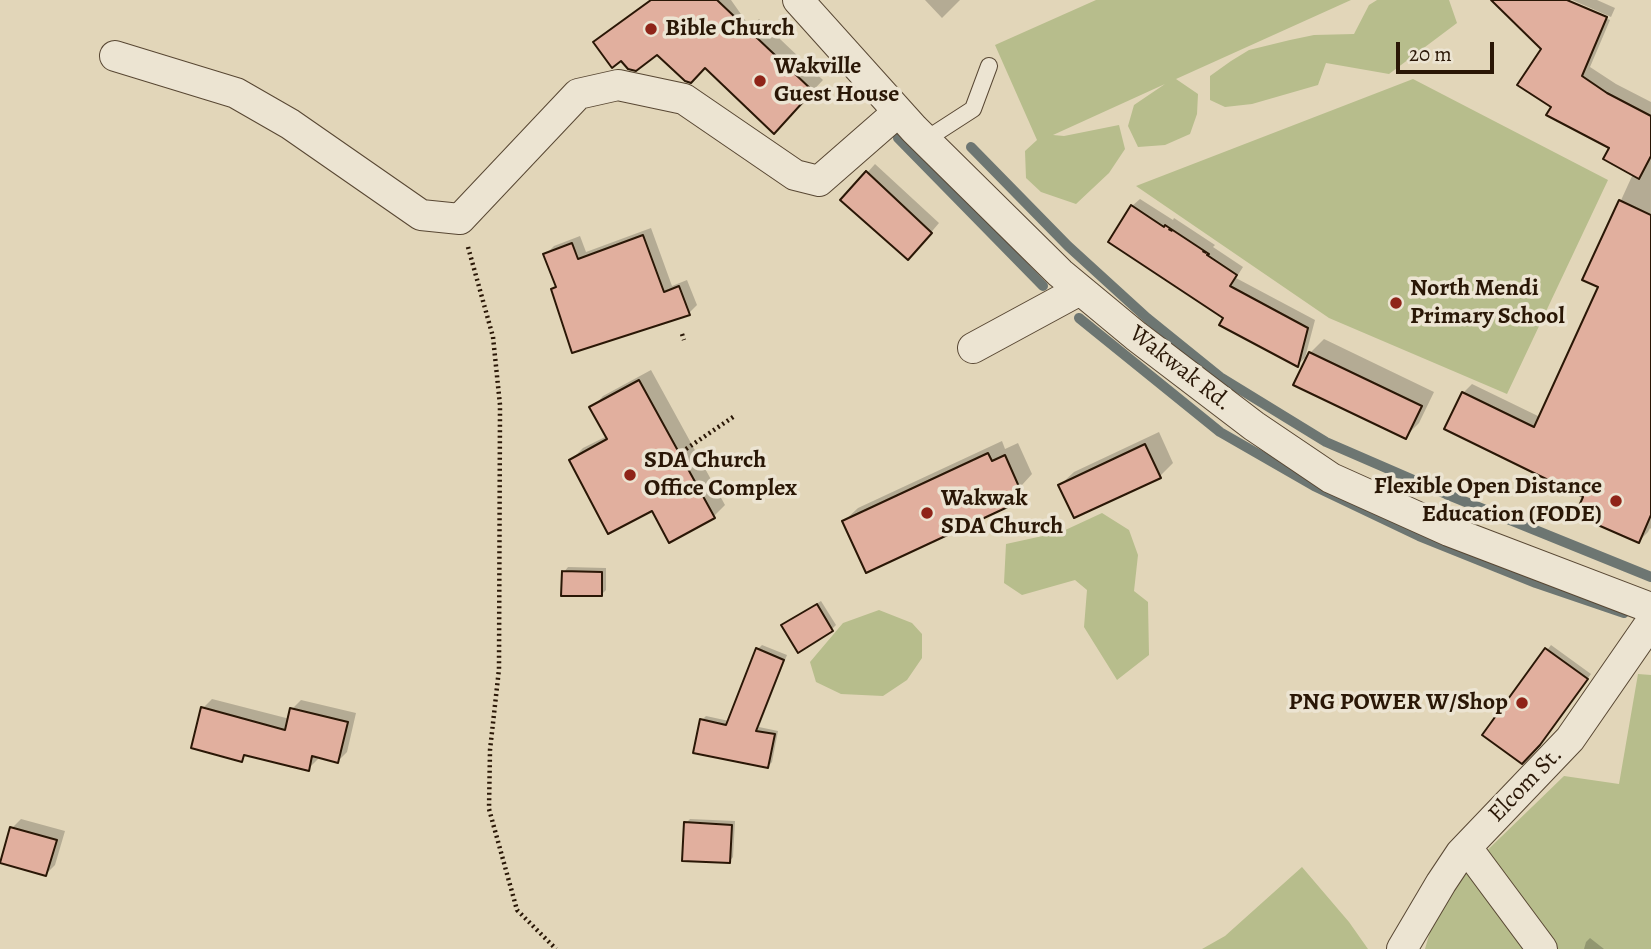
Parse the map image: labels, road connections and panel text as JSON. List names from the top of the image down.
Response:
{
  "streets": {
    "street": ["Wakwak Rd.", "Elcom St."]
  },
  "places": [
    "Bible Church",
    "Wakville Guest House",
    "North Mendi Primary School",
    "SDA Church Office Complex",
    "Flexible Open Distance Education (FODE)",
    "Wakwak SDA Church",
    "PNG POWER W/Shop"
  ],
  "scale_bar": "20 m"
}
